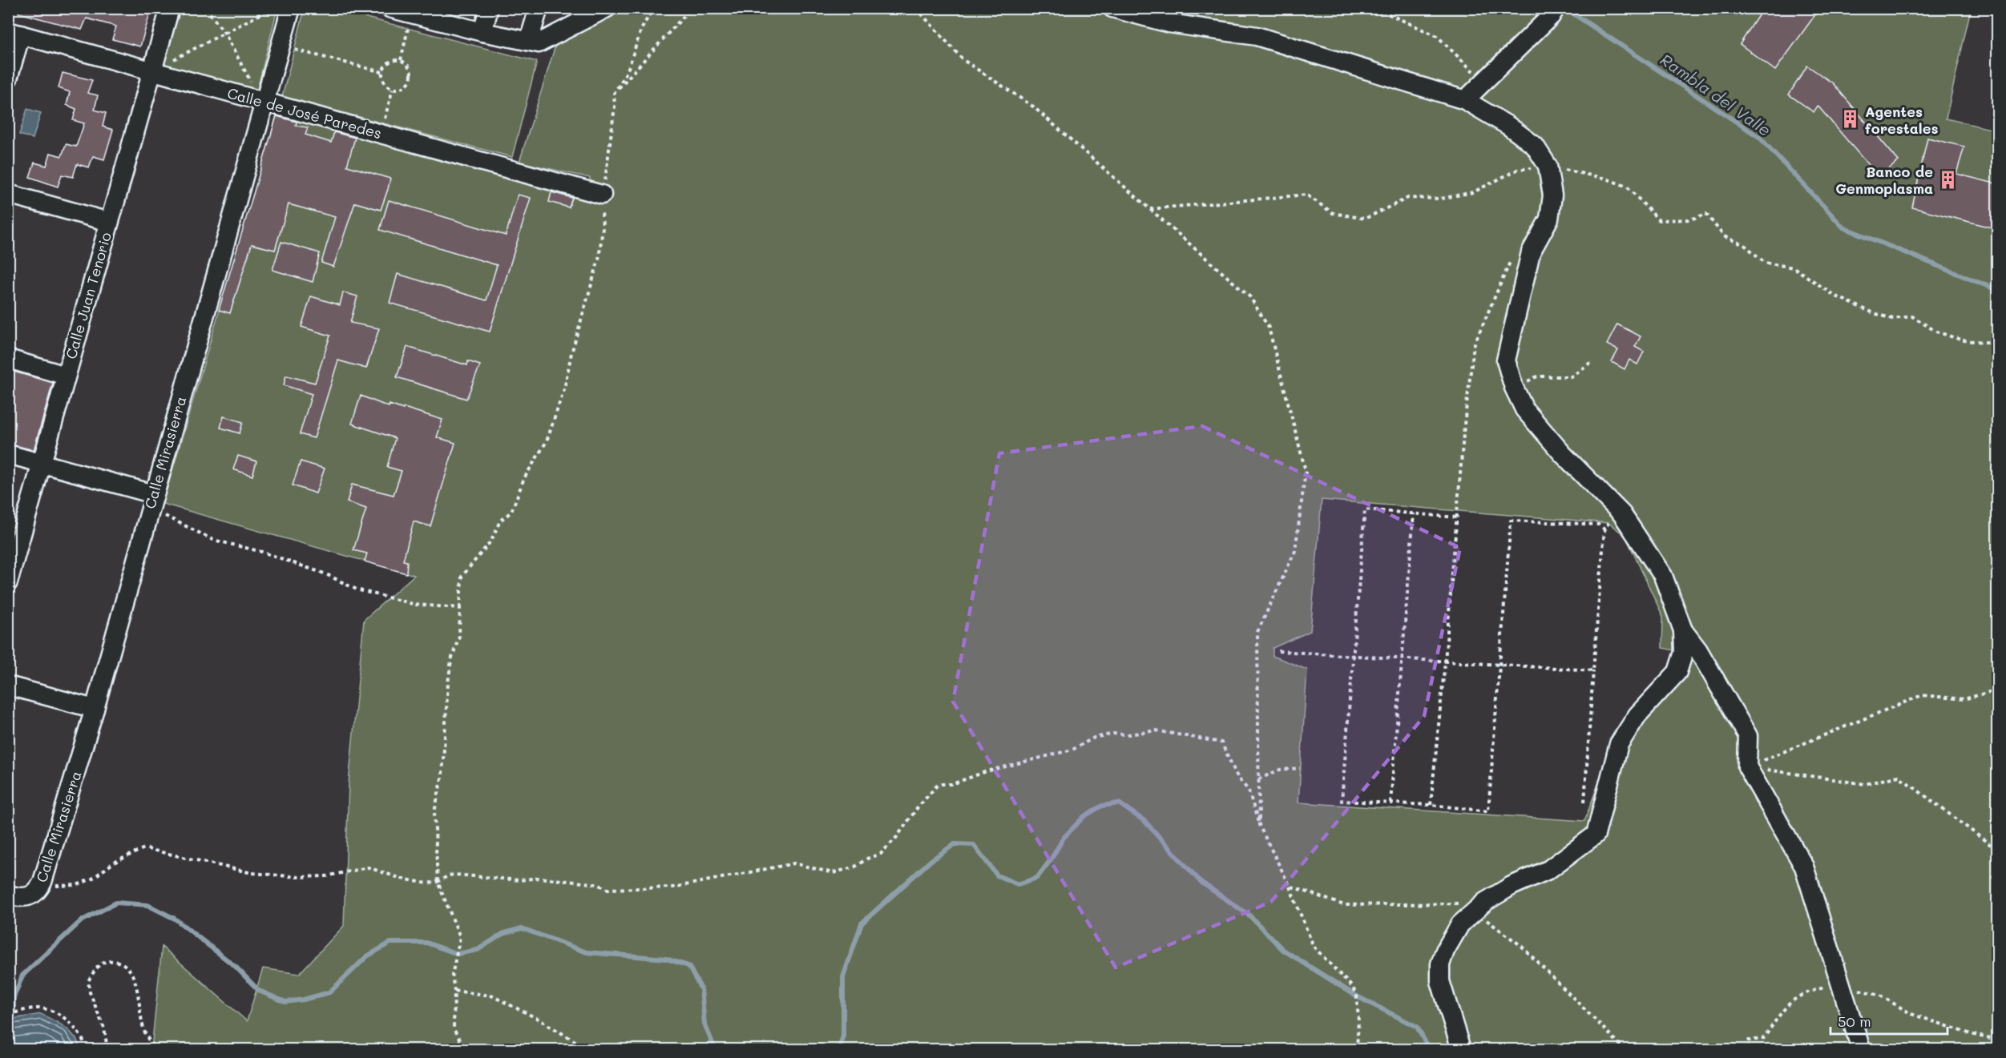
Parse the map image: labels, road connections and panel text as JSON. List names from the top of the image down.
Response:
{
  "streets": {
    "street": ["Calle de José Paredes", "Calle Juan Tenorio", "Calle Mirasierra"]
  },
  "crossings": [
    ["Calle de José Paredes", "Calle Juan Tenorio"],
    ["Calle de José Paredes", "Calle Mirasierra"]
  ],
  "water": ["Rambla del Valle"],
  "places": {
    "building": ["Agentes forestales", "Banco de Genmoplasma"]
  },
  "scale_bar": "50 m"
}
